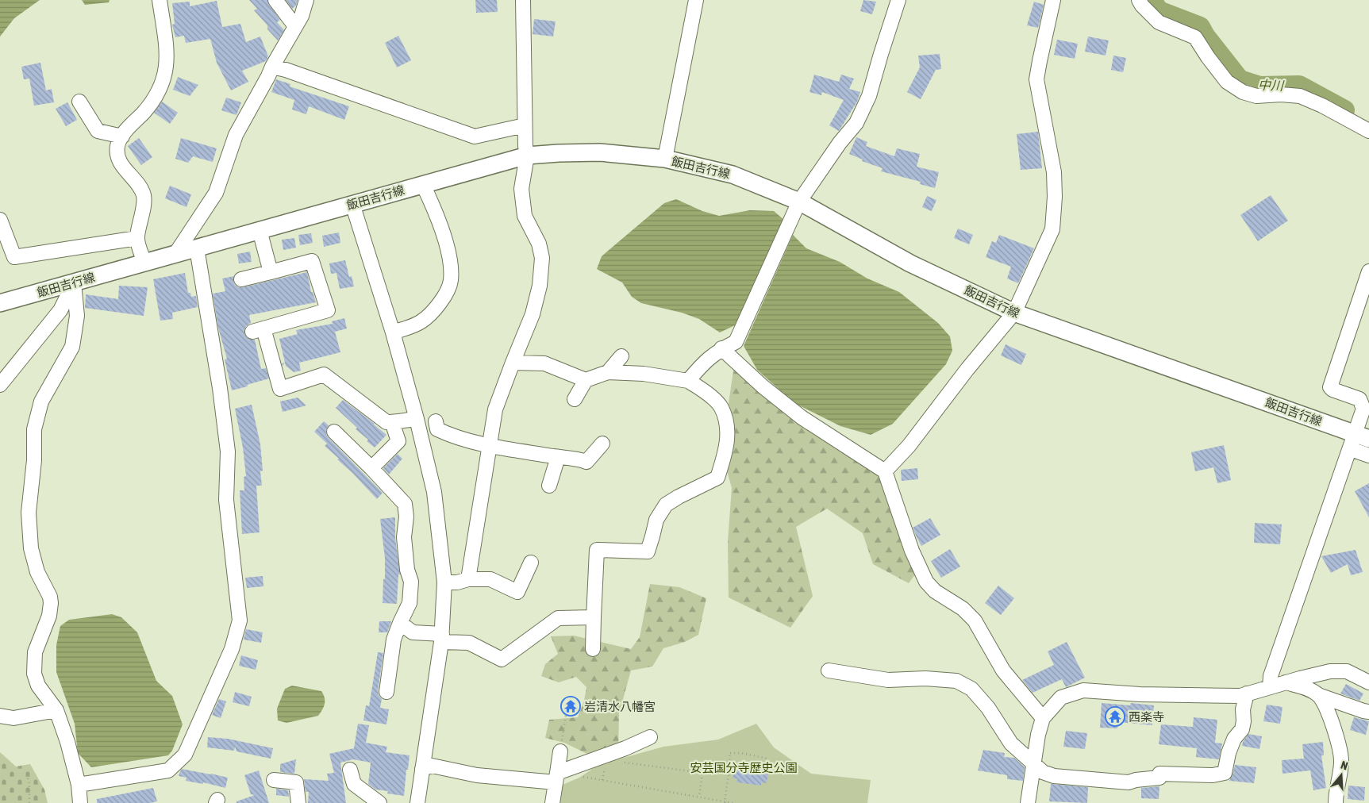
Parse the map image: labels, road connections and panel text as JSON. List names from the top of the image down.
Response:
{
  "streets": {
    "main road": ["飯田吉行線"]
  },
  "water": ["中川"],
  "parks": ["安芸国分寺歴史公園"],
  "places": {
    "temple": ["岩清水八幡宮", "西楽寺"]
  },
  "north": "top"
}
